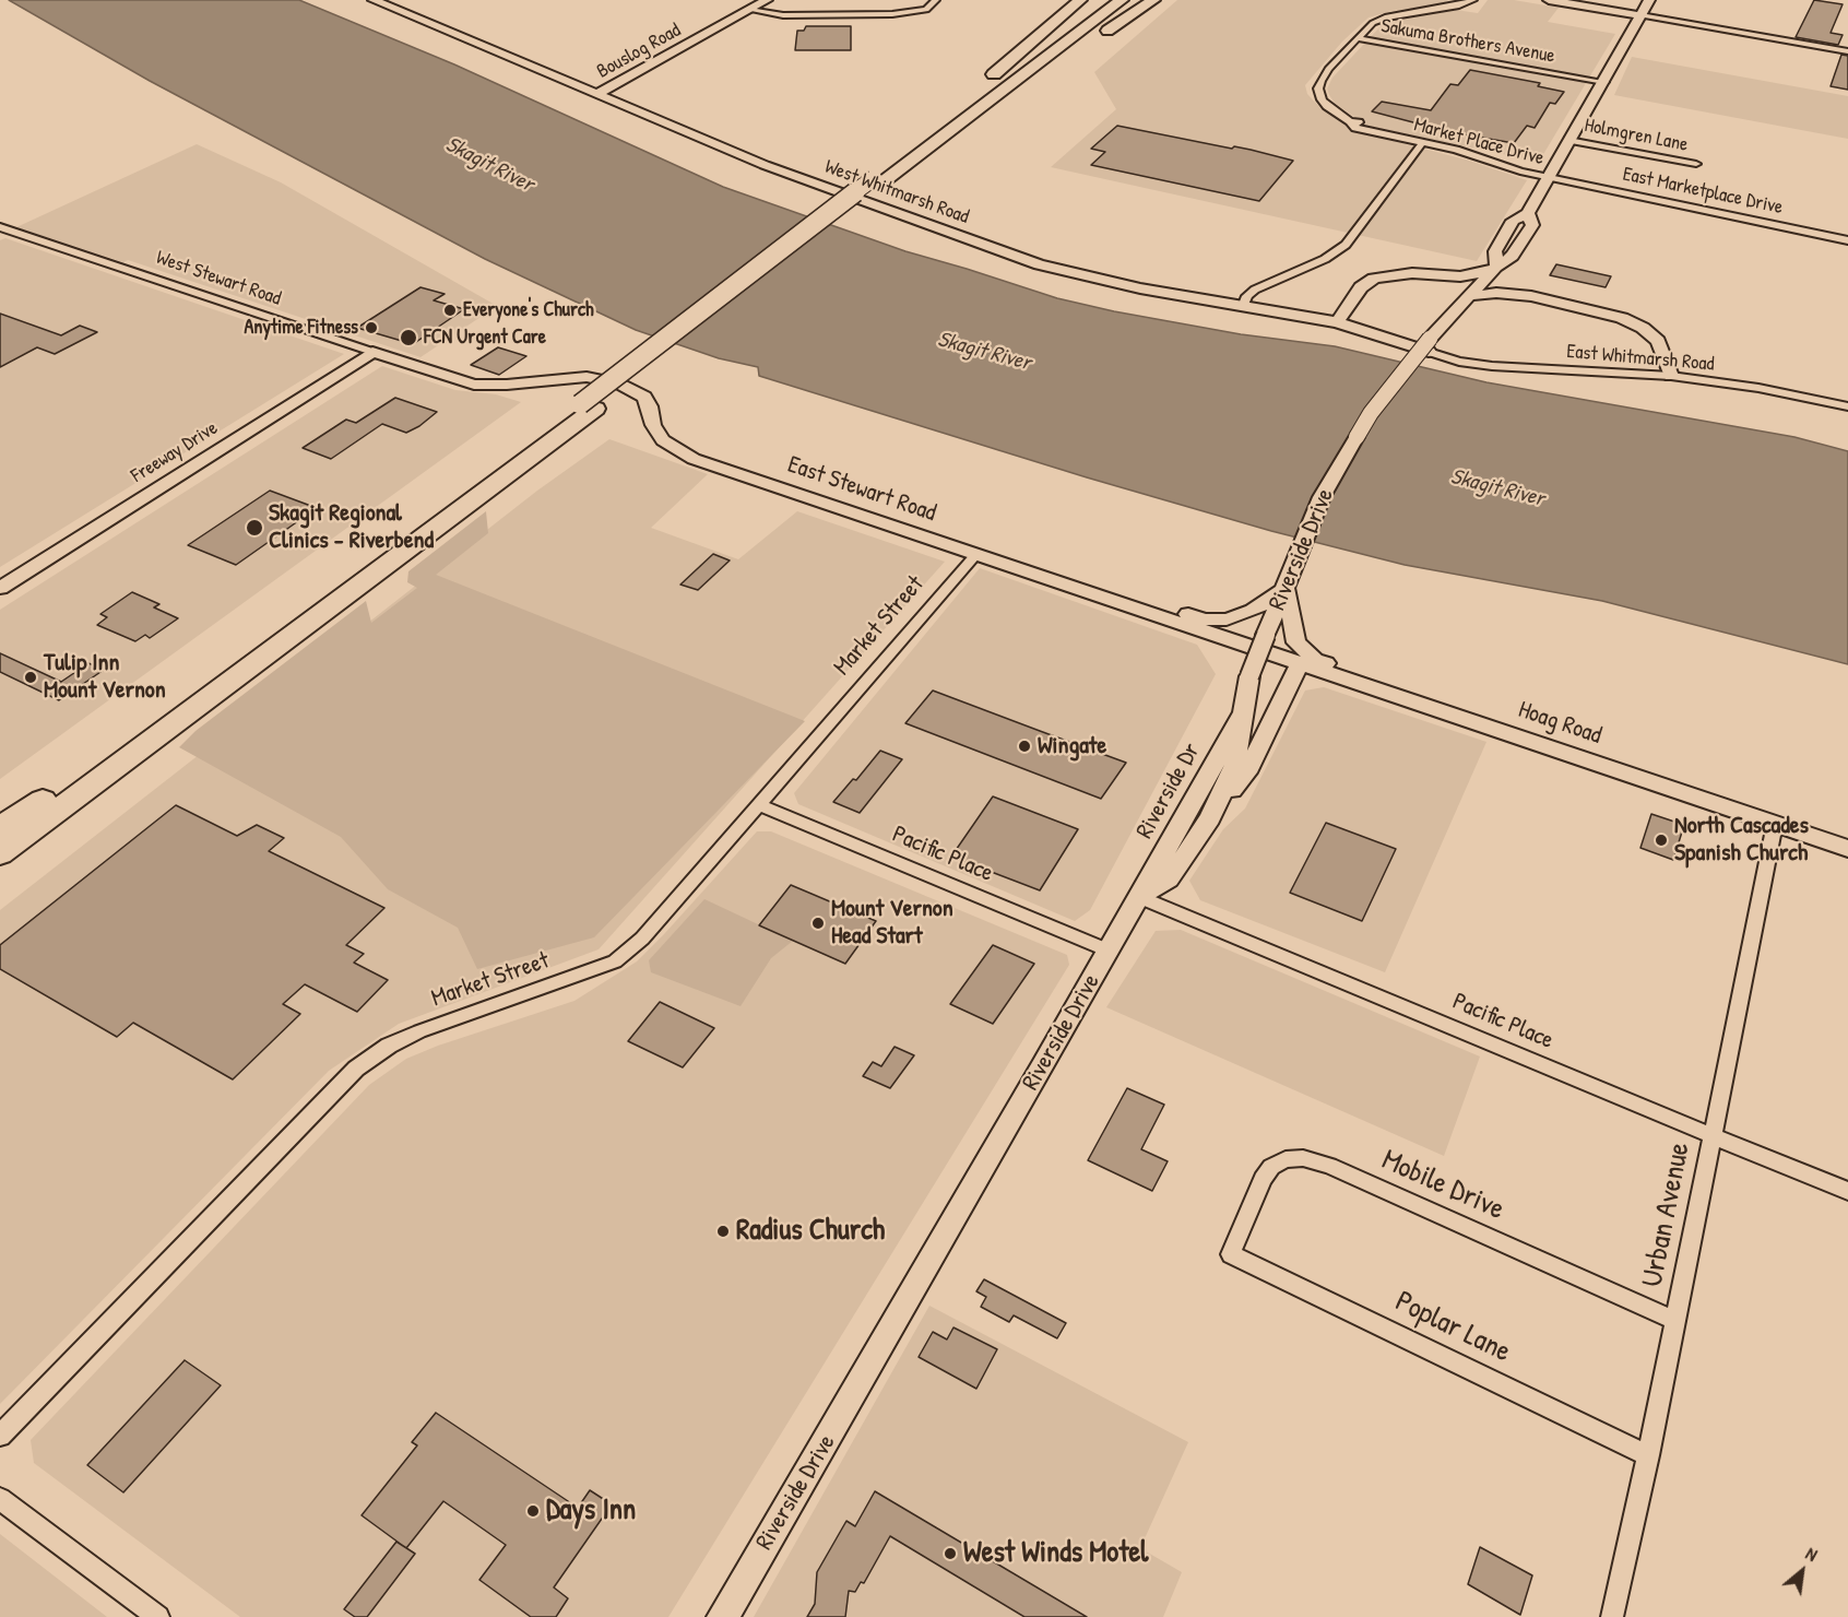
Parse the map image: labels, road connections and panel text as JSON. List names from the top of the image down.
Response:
{
  "streets": {
    "main road": [
      "Bouslog Road",
      "West Whitmarsh Road",
      "West Stewart Road",
      "Freeway Drive",
      "East Stewart Road",
      "Riverside Drive",
      "Hoag Road",
      "Riverside Dr"
    ],
    "street": [
      "Sakuma Brothers Avenue",
      "Holmgren Lane",
      "Market Place Drive",
      "East Marketplace Drive",
      "East Whitmarsh Road",
      "Market Street",
      "Pacific Place",
      "Mobile Drive",
      "Urban Avenue",
      "Poplar Lane"
    ]
  },
  "crossings": [
    ["Sakuma Brothers Avenue", "Market Place Drive"],
    ["Bouslog Road", "West Whitmarsh Road"],
    ["Market Place Drive", "East Marketplace Drive"],
    ["West Whitmarsh Road", "East Whitmarsh Road"],
    ["West Whitmarsh Road", "Riverside Drive"],
    ["West Stewart Road", "Freeway Drive"],
    ["West Stewart Road", "East Stewart Road"],
    ["East Whitmarsh Road", "Riverside Drive"],
    ["East Stewart Road", "Riverside Drive"],
    ["East Stewart Road", "Market Street"],
    ["East Stewart Road", "Hoag Road"],
    ["Riverside Drive", "Hoag Road"],
    ["Riverside Drive", "Riverside Dr"],
    ["Riverside Drive", "Pacific Place"],
    ["Market Street", "Pacific Place"],
    ["Hoag Road", "Urban Avenue"],
    ["Riverside Dr", "Pacific Place"],
    ["Pacific Place", "Urban Avenue"],
    ["Mobile Drive", "Urban Avenue"],
    ["Mobile Drive", "Poplar Lane"],
    ["Urban Avenue", "Poplar Lane"]
  ],
  "water": ["Skagit River"],
  "places": [
    "Everyone's Church",
    "Anytime Fitness",
    "FCN Urgent Care",
    "Skagit Regional Clinics - Riverbend",
    "Tulip Inn Mount Vernon",
    "Wingate",
    "North Cascades Spanish Church",
    "Mount Vernon Head Start",
    "Radius Church",
    "Days Inn",
    "West Winds Motel"
  ],
  "north": "top right"
}
